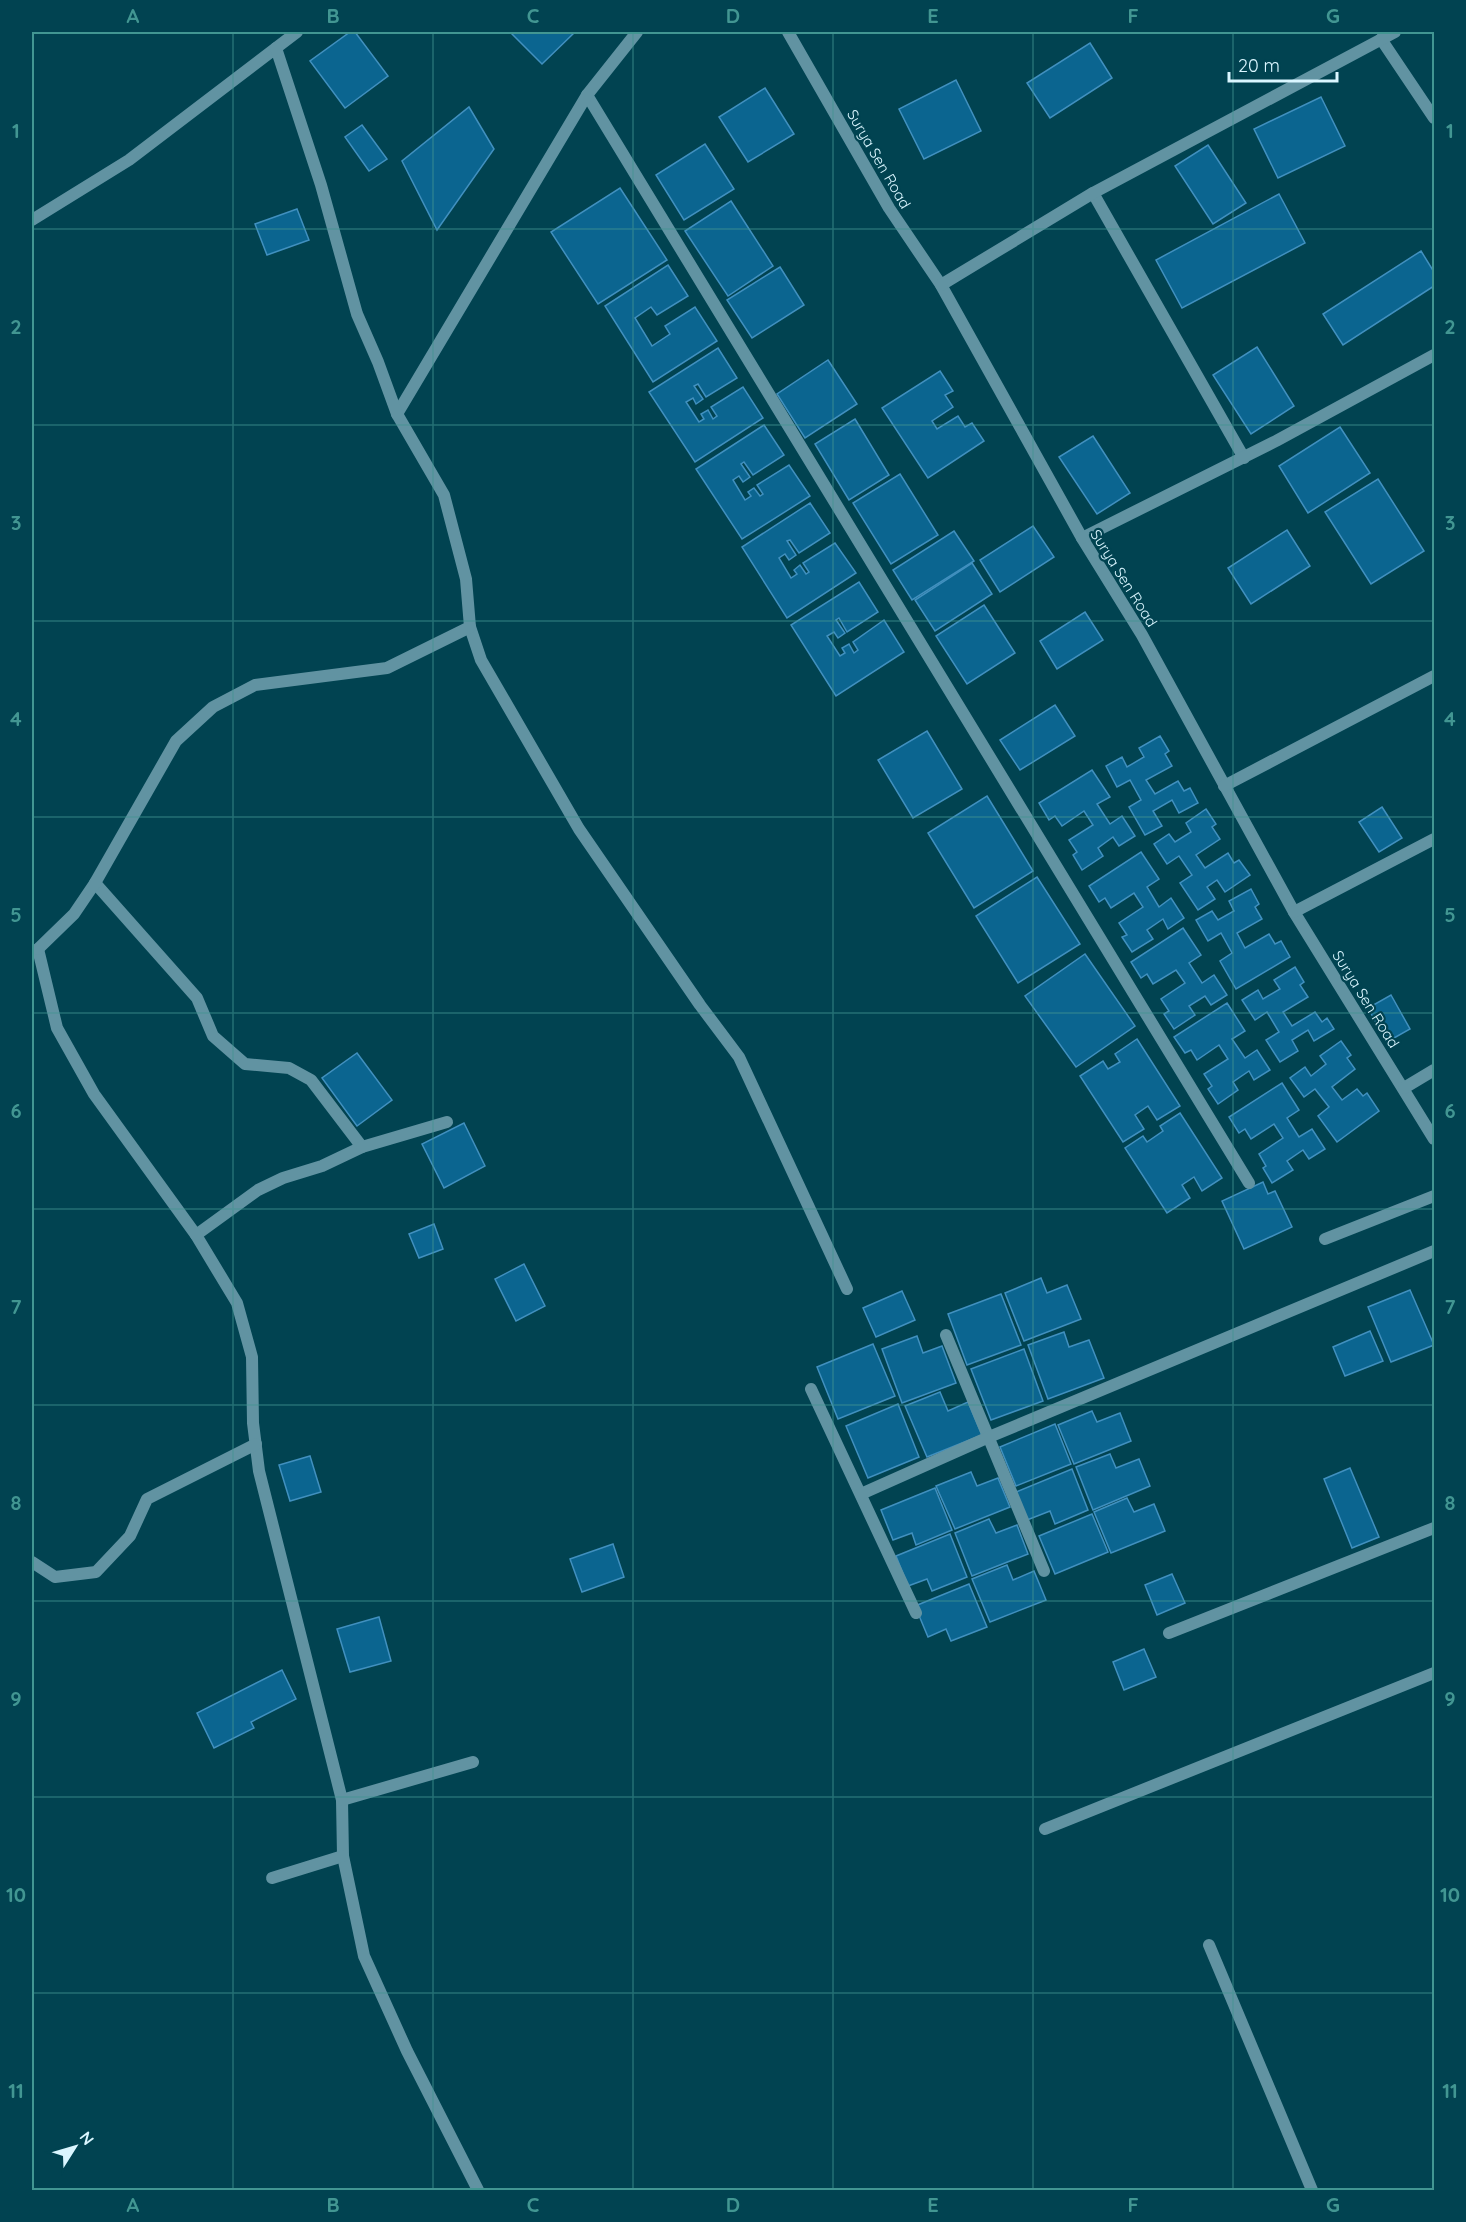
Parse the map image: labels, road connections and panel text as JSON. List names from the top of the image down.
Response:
{
  "streets": {
    "street": ["Surya Sen Road"]
  },
  "scale_bar": "20 m",
  "north": "top right",
  "grid": {
    "columns": [
      "A",
      "B",
      "C",
      "D",
      "E",
      "F",
      "G"
    ],
    "rows": [
      "1",
      "2",
      "3",
      "4",
      "5",
      "6",
      "7",
      "8",
      "9",
      "10",
      "11"
    ]
  }
}
